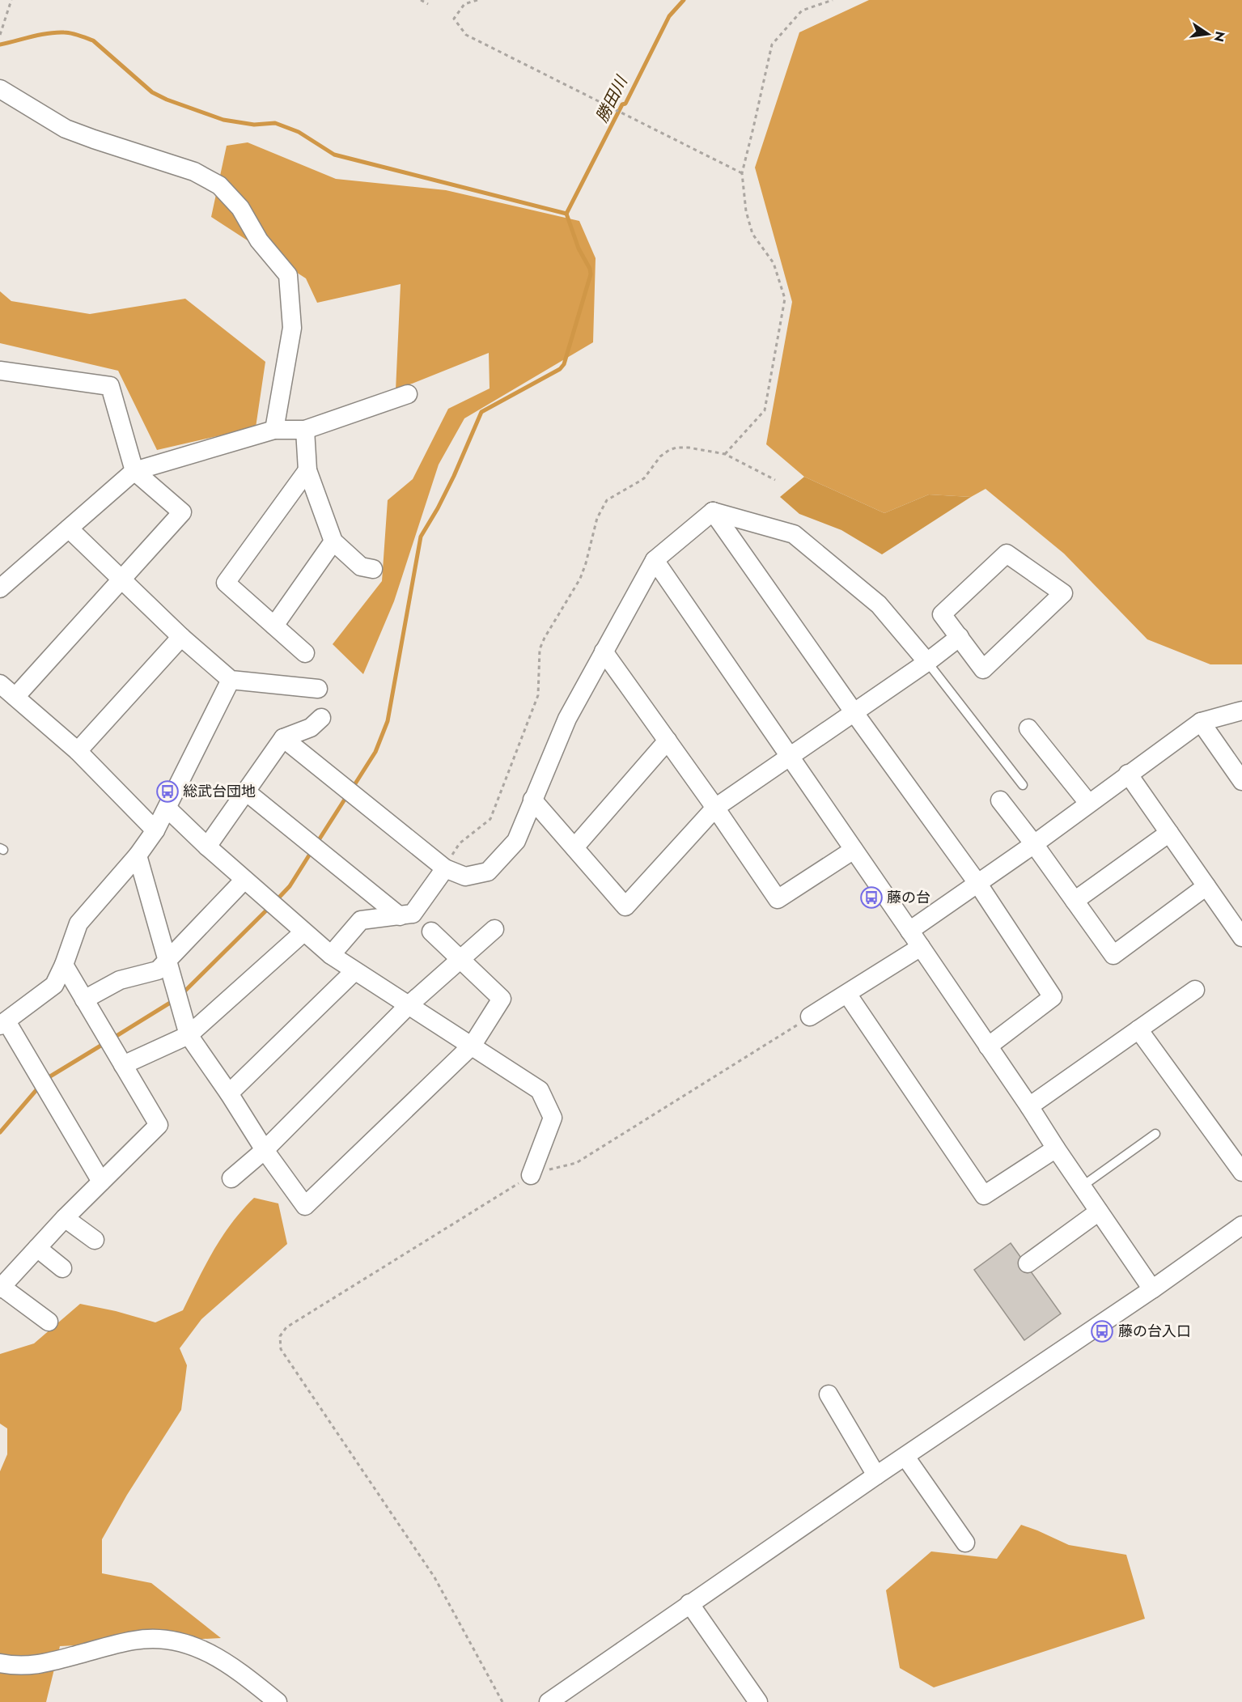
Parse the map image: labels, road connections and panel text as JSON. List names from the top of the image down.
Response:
{
  "water": ["勝田川"],
  "places": {
    "bus stop": ["総武台団地", "藤の台", "藤の台入口"]
  },
  "north": "right"
}
